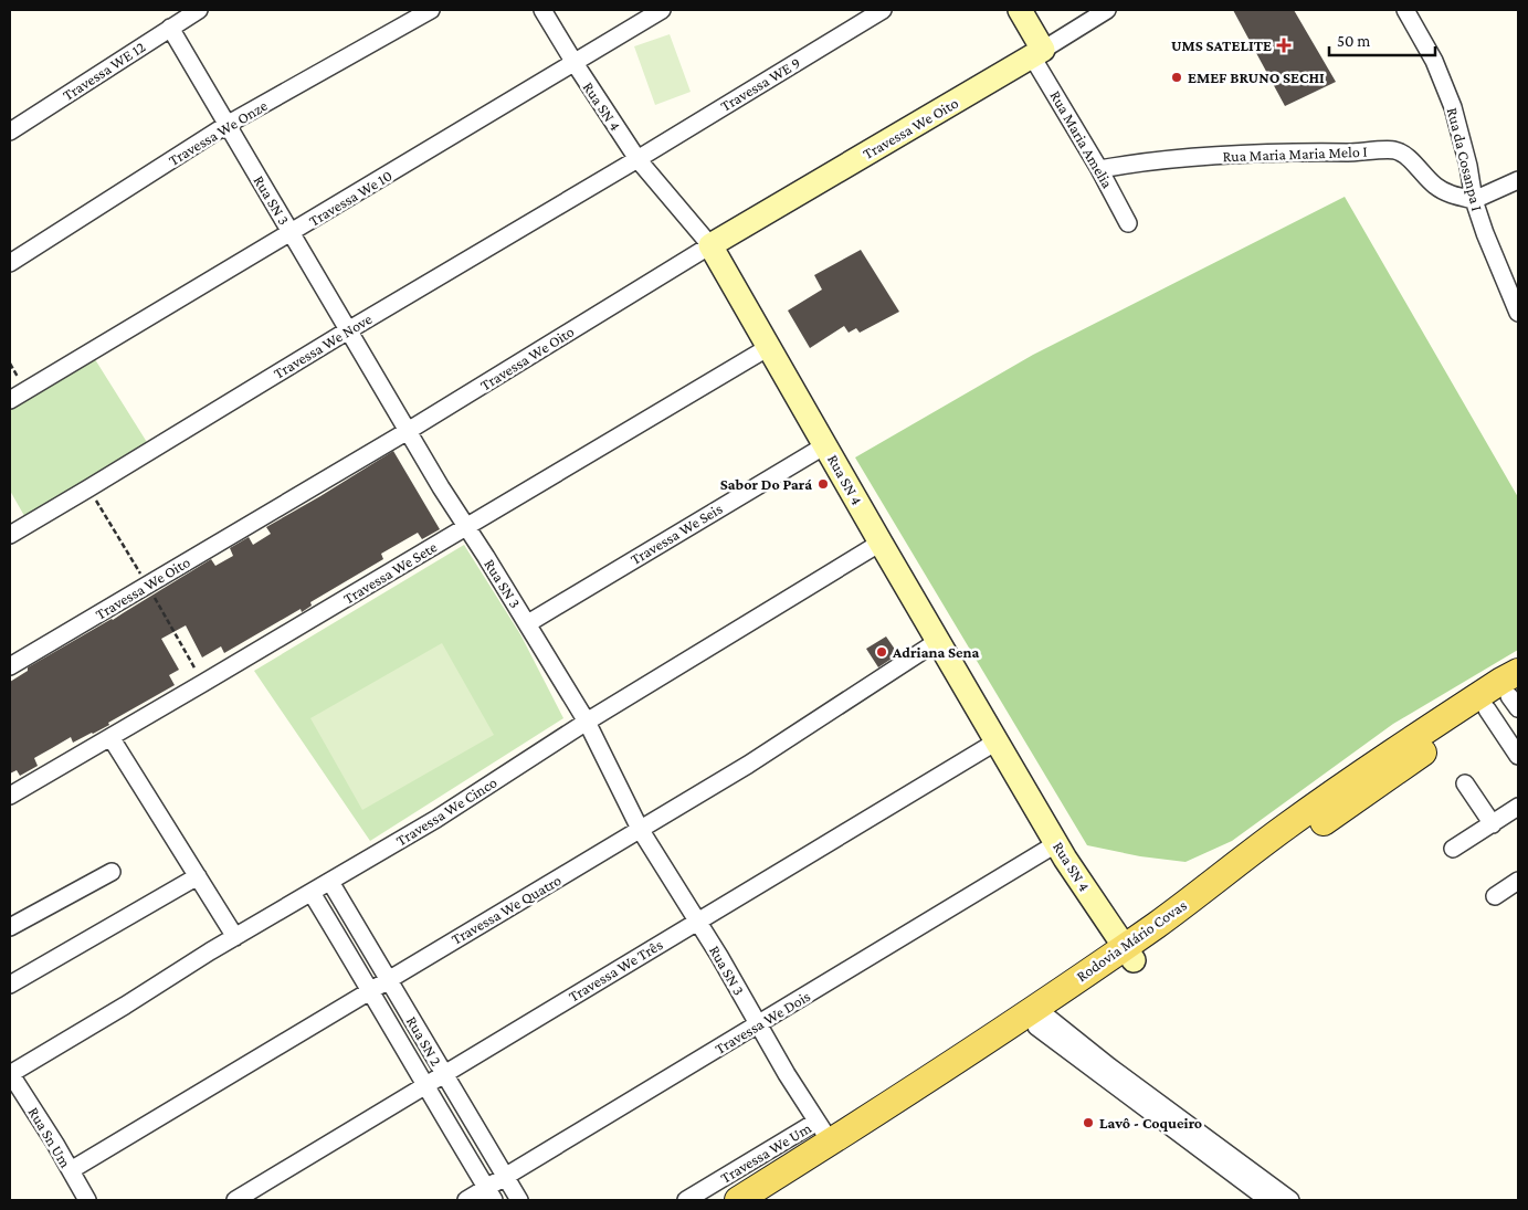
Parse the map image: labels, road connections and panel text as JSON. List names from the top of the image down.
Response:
{
  "streets": {
    "main road": ["Rua SN 4", "Travessa We Oito", "Rodovia Mário Covas"],
    "street": [
      "Travessa WE 12",
      "Travessa WE 9",
      "Travessa We Onze",
      "Rua Maria Amelia",
      "Rua Maria Maria Melo I",
      "Rua da Cosanpa I",
      "Travessa We 10",
      "Rua SN 3",
      "Travessa We Nove",
      "Travessa We Seis",
      "Travessa We Sete",
      "Travessa We Cinco",
      "Travessa We Quatro",
      "Travessa We Três",
      "Travessa We Dois",
      "Rua SN 2",
      "Rua Sn Um",
      "Travessa We Um"
    ]
  },
  "crossings": [
    ["Travessa WE 12", "Rua SN 3"],
    ["Travessa WE 9", "Rua SN 4"],
    ["Travessa WE 9", "Travessa We Nove"],
    ["Rua SN 4", "Travessa We Oito"],
    ["Rua SN 4", "Travessa We 10"],
    ["Rua SN 4", "Travessa We Nove"],
    ["Rua SN 4", "Travessa We Seis"],
    ["Rua SN 4", "Travessa We Sete"],
    ["Rua SN 4", "Travessa We Cinco"],
    ["Rua SN 4", "Travessa We Quatro"],
    ["Rua SN 4", "Rodovia Mário Covas"],
    ["Rua SN 4", "Travessa We Três"],
    ["Rua SN 4", "Travessa We Dois"],
    ["Travessa We Oito", "Rua Maria Amelia"],
    ["Travessa We Oito", "Rua SN 3"],
    ["Travessa We Onze", "Rua SN 3"],
    ["Rua Maria Amelia", "Rua Maria Maria Melo I"],
    ["Rua Maria Maria Melo I", "Rua da Cosanpa I"],
    ["Travessa We 10", "Rua SN 3"],
    ["Rua SN 3", "Travessa We Nove"],
    ["Rua SN 3", "Travessa We Seis"],
    ["Rua SN 3", "Travessa We Sete"],
    ["Rua SN 3", "Travessa We Cinco"],
    ["Rua SN 3", "Travessa We Quatro"],
    ["Rua SN 3", "Rodovia Mário Covas"],
    ["Rua SN 3", "Travessa We Três"],
    ["Rua SN 3", "Travessa We Dois"],
    ["Rua SN 3", "Travessa We Um"],
    ["Travessa We Cinco", "Rua SN 2"],
    ["Travessa We Cinco", "Rua Sn Um"],
    ["Travessa We Quatro", "Rua SN 2"],
    ["Travessa We Quatro", "Rua Sn Um"],
    ["Rodovia Mário Covas", "Travessa We Um"],
    ["Travessa We Três", "Rua SN 2"],
    ["Travessa We Dois", "Rua SN 2"]
  ],
  "places": {
    "health": ["UMS SATELITE"],
    "other": [
      "EMEF BRUNO SECHI",
      "Sabor Do Pará",
      "Adriana Sena",
      "Lavô - Coqueiro"
    ]
  },
  "scale_bar": "50 m"
}
